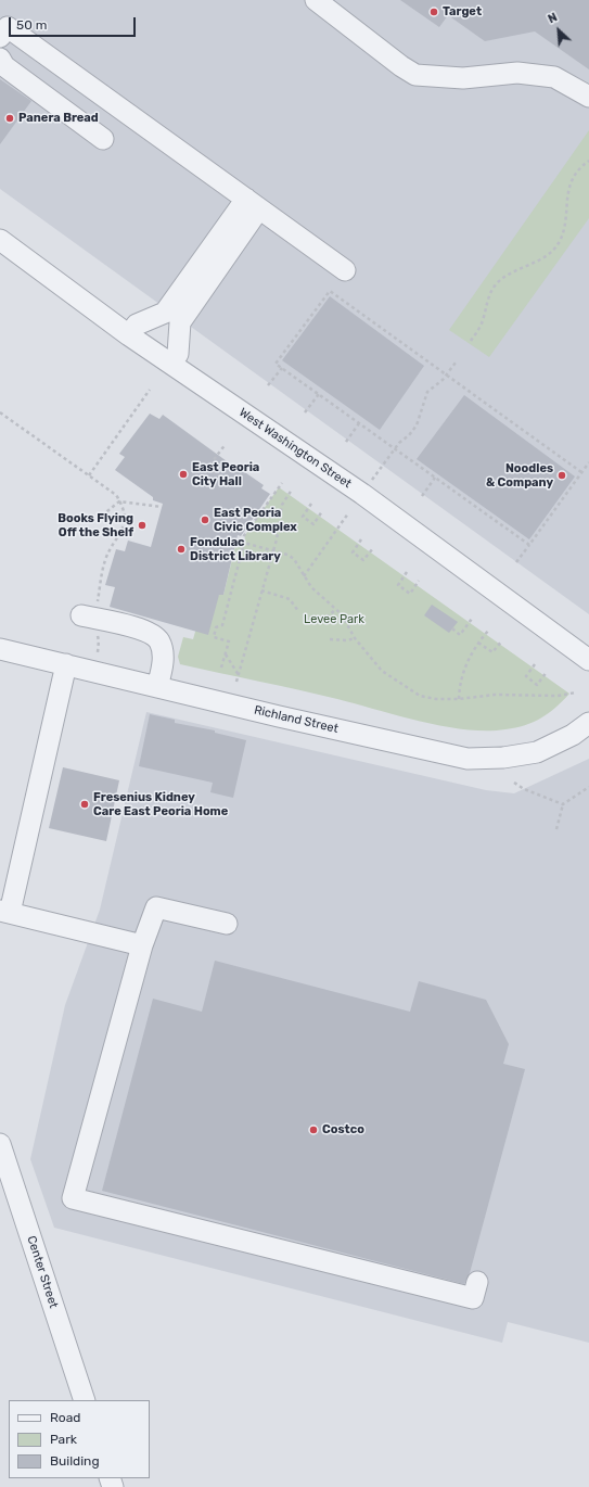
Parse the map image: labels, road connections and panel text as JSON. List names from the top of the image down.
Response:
{
  "streets": {
    "street": ["West Washington Street", "Richland Street", "Center Street"]
  },
  "parks": ["Levee Park"],
  "places": [
    "Target",
    "Panera Bread",
    "East Peoria City Hall",
    "Noodles & Company",
    "East Peoria Civic Complex",
    "Books Flying Off the Shelf",
    "Fondulac District Library",
    "Fresenius Kidney Care East Peoria Home",
    "Costco"
  ],
  "legend": ["Road", "Park", "Building"],
  "scale_bar": "50 m",
  "north": "top left"
}
